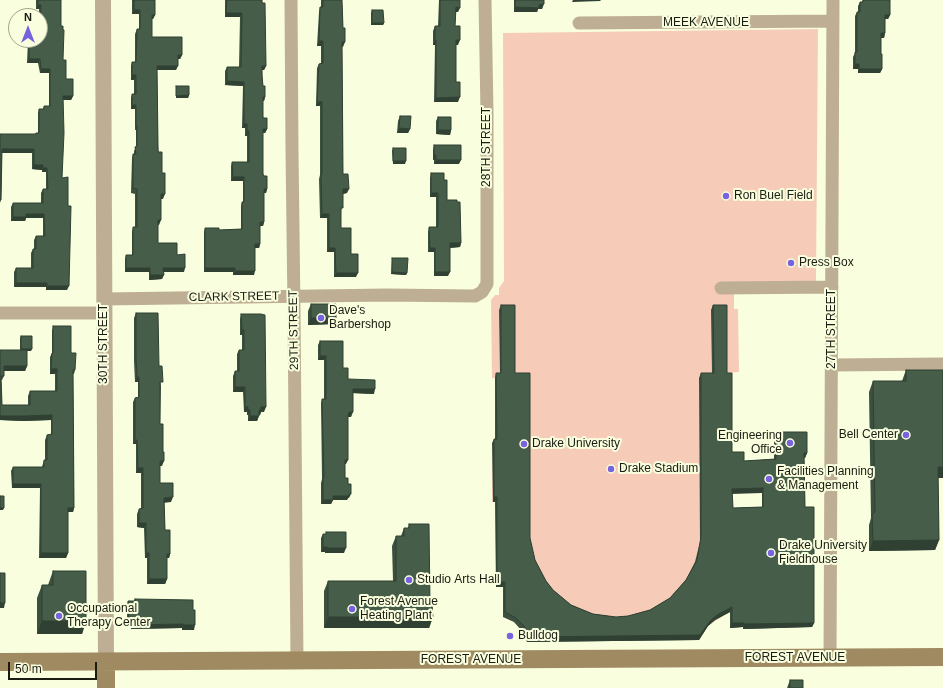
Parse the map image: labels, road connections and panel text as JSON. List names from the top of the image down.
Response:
{
  "streets": {
    "main road": ["30TH STREET", "FOREST AVENUE"],
    "street": [
      "MEEK AVENUE",
      "28TH STREET",
      "CLARK STREET",
      "27TH STREET",
      "29TH STREET"
    ]
  },
  "crossings": [
    ["MEEK AVENUE", "27TH STREET"],
    ["28TH STREET", "CLARK STREET"],
    ["CLARK STREET", "29TH STREET"],
    ["CLARK STREET", "30TH STREET"],
    ["27TH STREET", "FOREST AVENUE"],
    ["29TH STREET", "FOREST AVENUE"],
    ["30TH STREET", "FOREST AVENUE"]
  ],
  "places": [
    "Ron Buel Field",
    "Press Box",
    "Dave's Barbershop",
    "Bell Center",
    "Engineering Office",
    "Drake University",
    "Drake Stadium",
    "Facilities Planning & Management",
    "Drake University Fieldhouse",
    "Studio Arts Hall",
    "Forest Avenue Heating Plant",
    "Occupational Therapy Center",
    "Bulldog"
  ],
  "scale_bar": "50 m",
  "north": "top"
}
